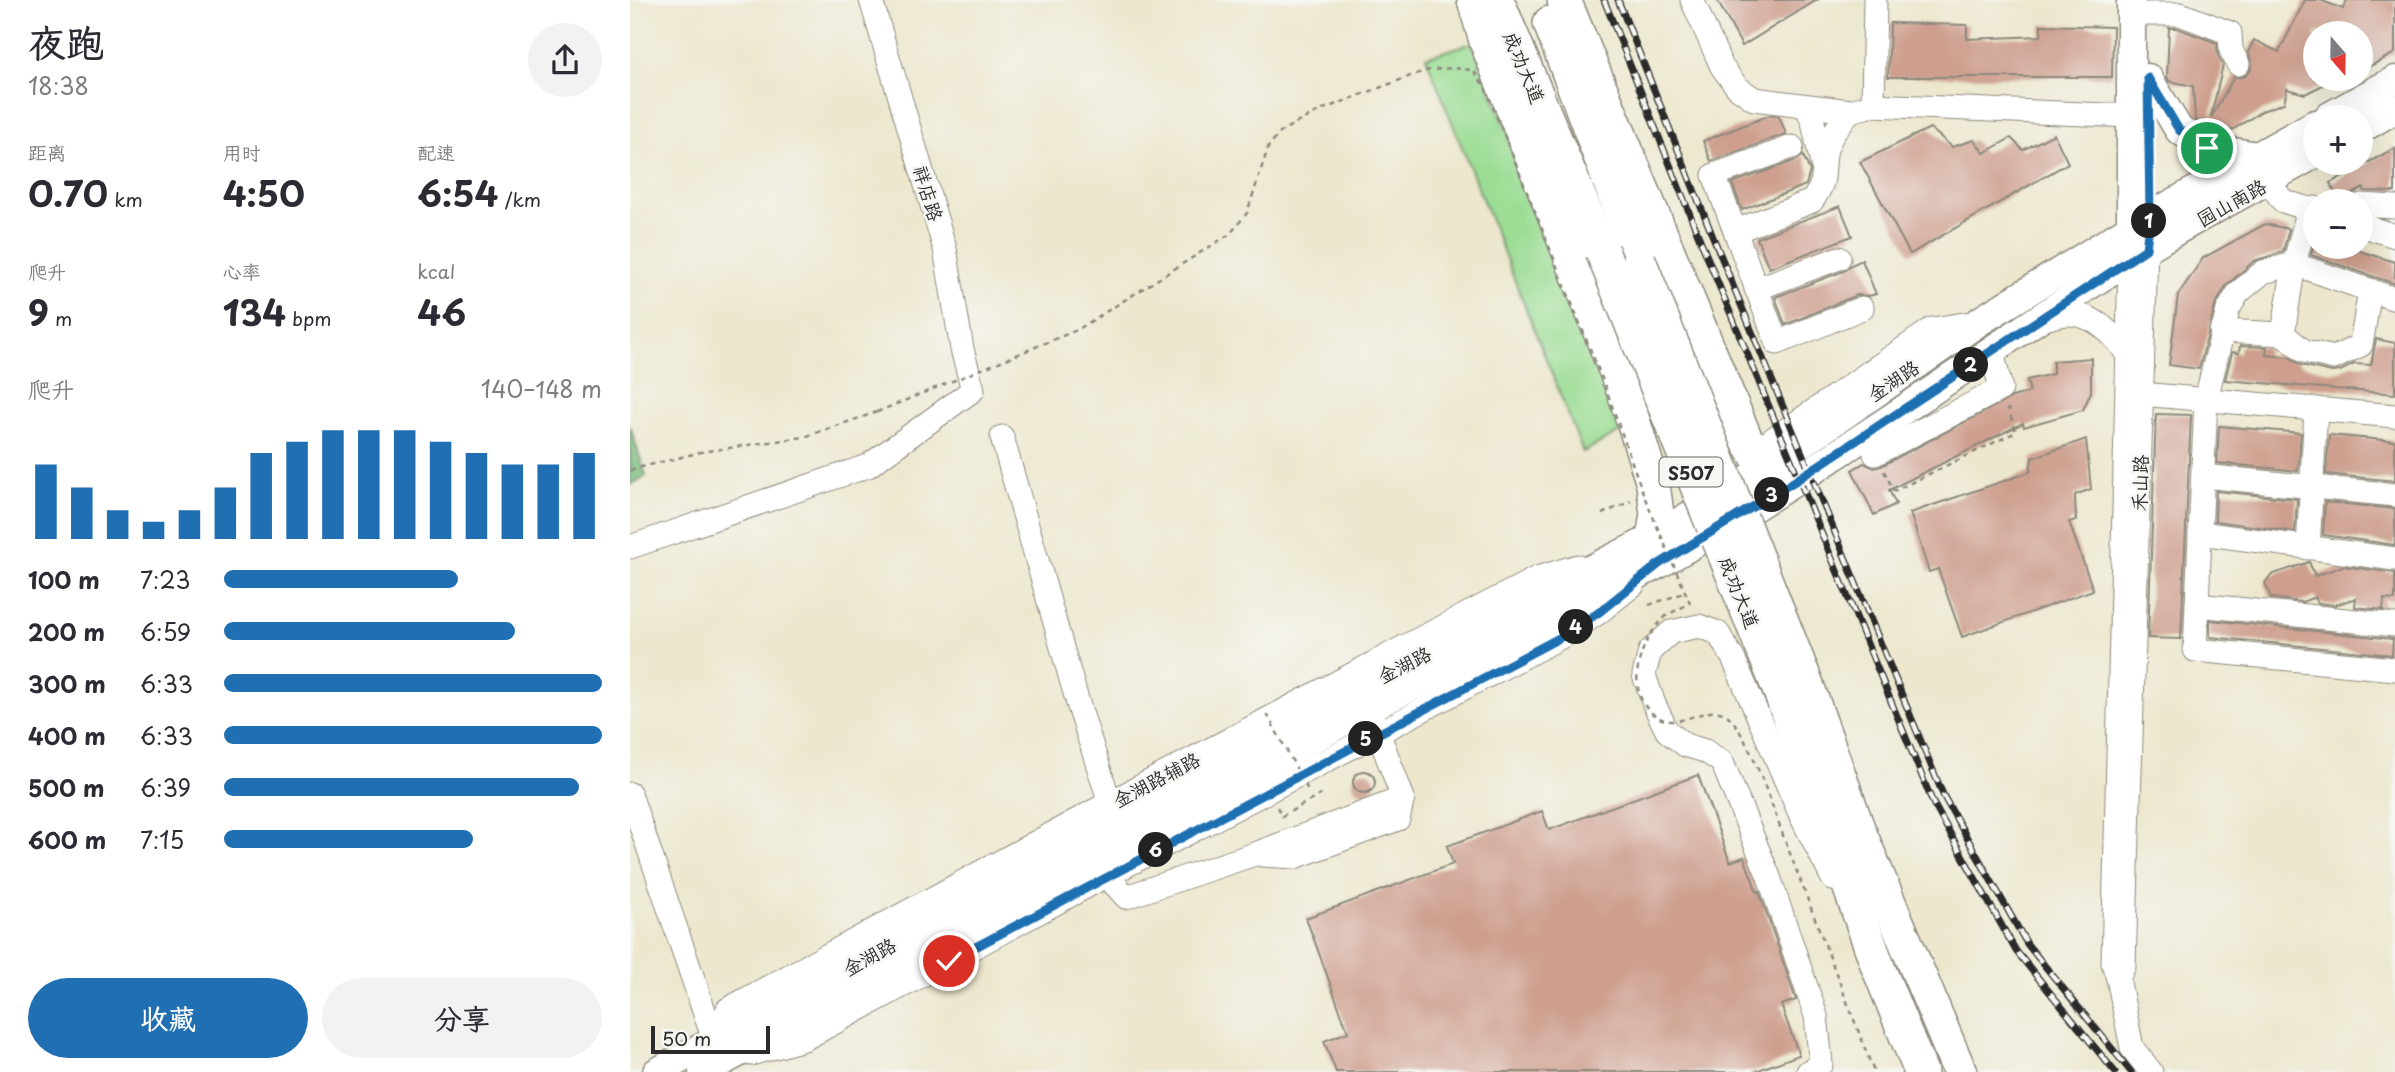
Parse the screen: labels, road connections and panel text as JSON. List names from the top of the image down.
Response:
{
  "streets": {
    "highway": ["成功大道", "S507"],
    "main road": ["园山南路", "金湖路", "禾山路"],
    "street": ["祥店路", "金湖路辅路"]
  },
  "crossings": [
    ["园山南路", "金湖路"],
    ["园山南路", "禾山路"],
    ["金湖路", "禾山路"],
    ["金湖路", "金湖路辅路"]
  ],
  "scale_bar": "50 m",
  "north": "bottom",
  "page": {
    "heading": ["夜跑", "18:38"],
    "map_buttons": ["+", "−"],
    "stats": [
      ["距离", "0.70 km"],
      ["用时", "4:50"],
      ["配速", "6:54 /km"],
      ["爬升", "9 m"],
      ["心率", "134 bpm"],
      ["kcal", "46"]
    ],
    "pins": [
      "1",
      "2",
      "3",
      "4",
      "5",
      "6"
    ],
    "chart": ["爬升", "140–148 m"],
    "list": [
      {
        "name": "100 m",
        "note": "7:23"
      },
      {
        "name": "200 m",
        "note": "6:59"
      },
      {
        "name": "300 m",
        "note": "6:33"
      },
      {
        "name": "400 m",
        "note": "6:33"
      },
      {
        "name": "500 m",
        "note": "6:39"
      },
      {
        "name": "600 m",
        "note": "7:15"
      }
    ],
    "buttons": ["收藏", "分享"],
    "scale": "50 m"
  }
}
